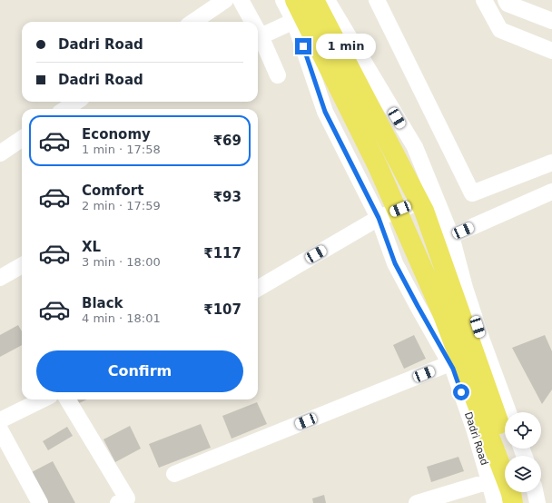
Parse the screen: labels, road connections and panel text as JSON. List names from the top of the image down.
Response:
{
  "streets": {
    "street": ["Dadri Road"]
  },
  "page": {
    "banner": ["Dadri Road", "Dadri Road"],
    "bubble": "1 min",
    "list": [
      {
        "name": "Economy",
        "note": "1 min · 17:58",
        "value": "₹69"
      },
      {
        "name": "Comfort",
        "note": "2 min · 17:59",
        "value": "₹93"
      },
      {
        "name": "XL",
        "note": "3 min · 18:00",
        "value": "₹117"
      },
      {
        "name": "Black",
        "note": "4 min · 18:01",
        "value": "₹107"
      }
    ],
    "buttons": "Confirm"
  }
}
